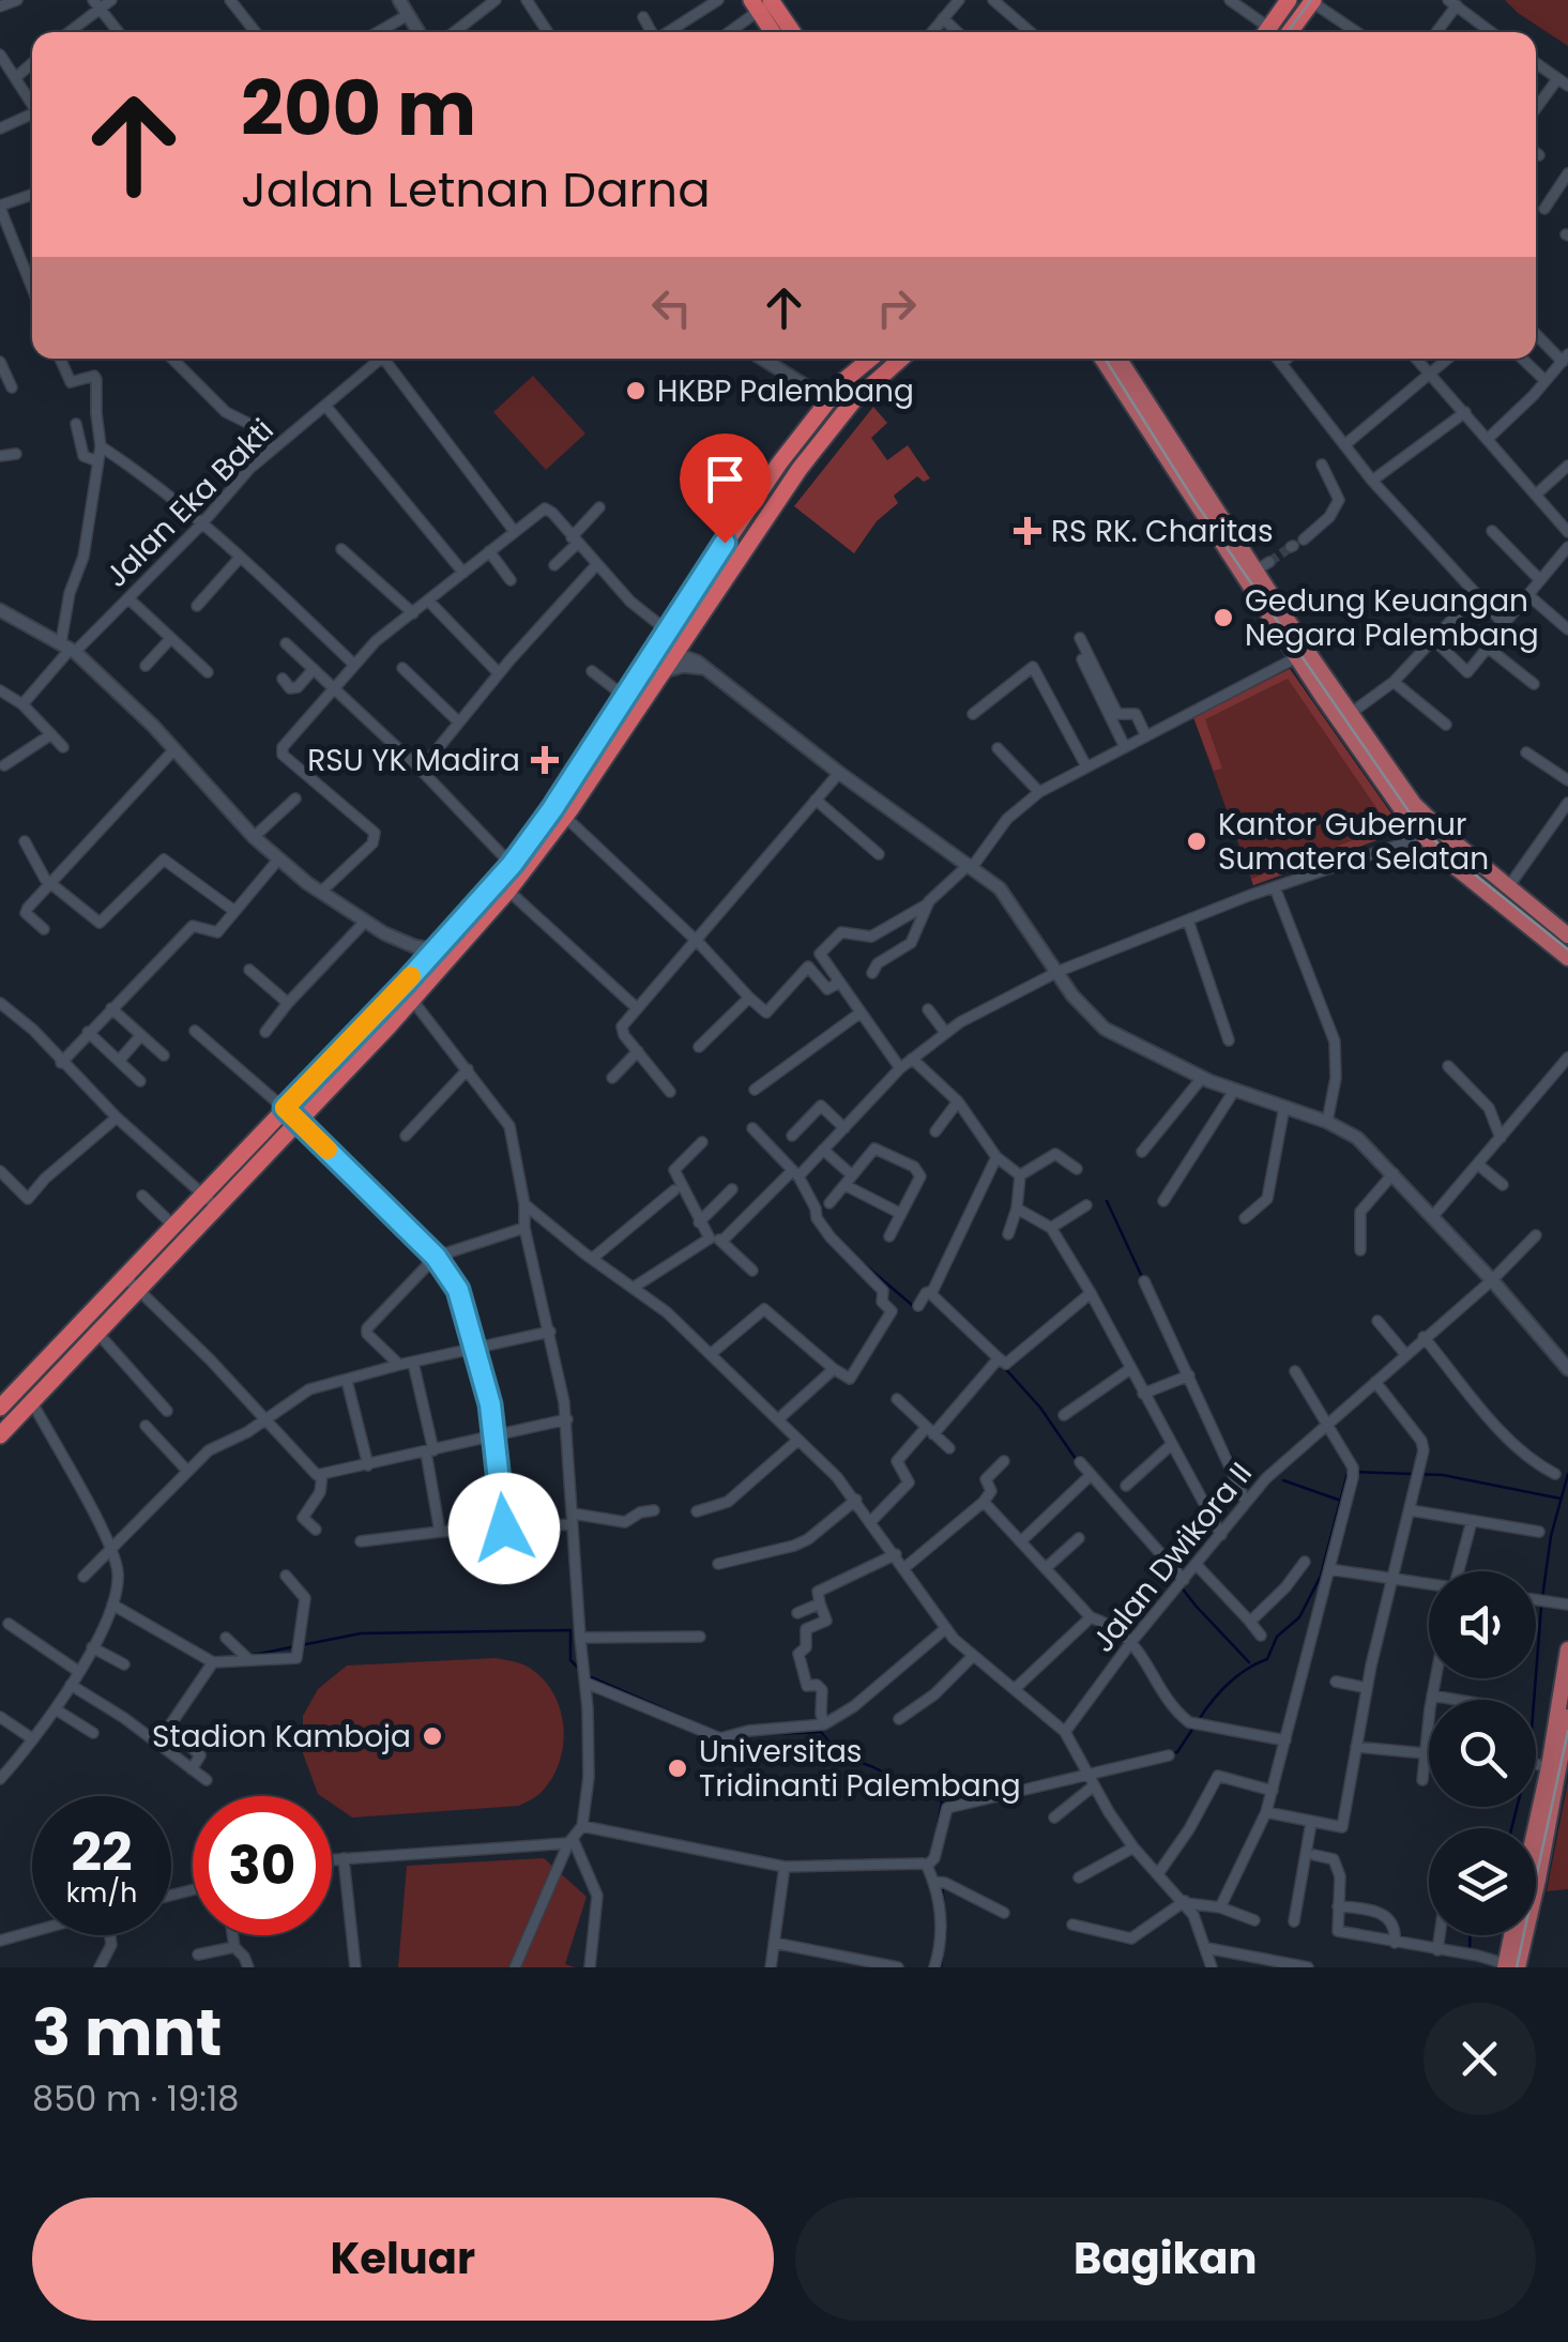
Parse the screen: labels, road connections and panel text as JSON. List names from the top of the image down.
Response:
{
  "streets": {
    "street": ["Jalan Eka Bakti", "Jalan Dwikora II"]
  },
  "places": {
    "other": [
      "HKBP Palembang",
      "Gedung Keuangan Negara Palembang",
      "Kantor Gubernur Sumatera Selatan",
      "Stadion Kamboja",
      "Universitas Tridinanti Palembang"
    ],
    "health": ["RS RK. Charitas", "RSU YK Madira"]
  },
  "page": {
    "turn": ["200 m", "Jalan Letnan Darna"],
    "speed": "22 km/h",
    "limit": "30",
    "heading": ["3 mnt", "850 m · 19:18"],
    "buttons": ["Keluar", "Bagikan"]
  }
}
